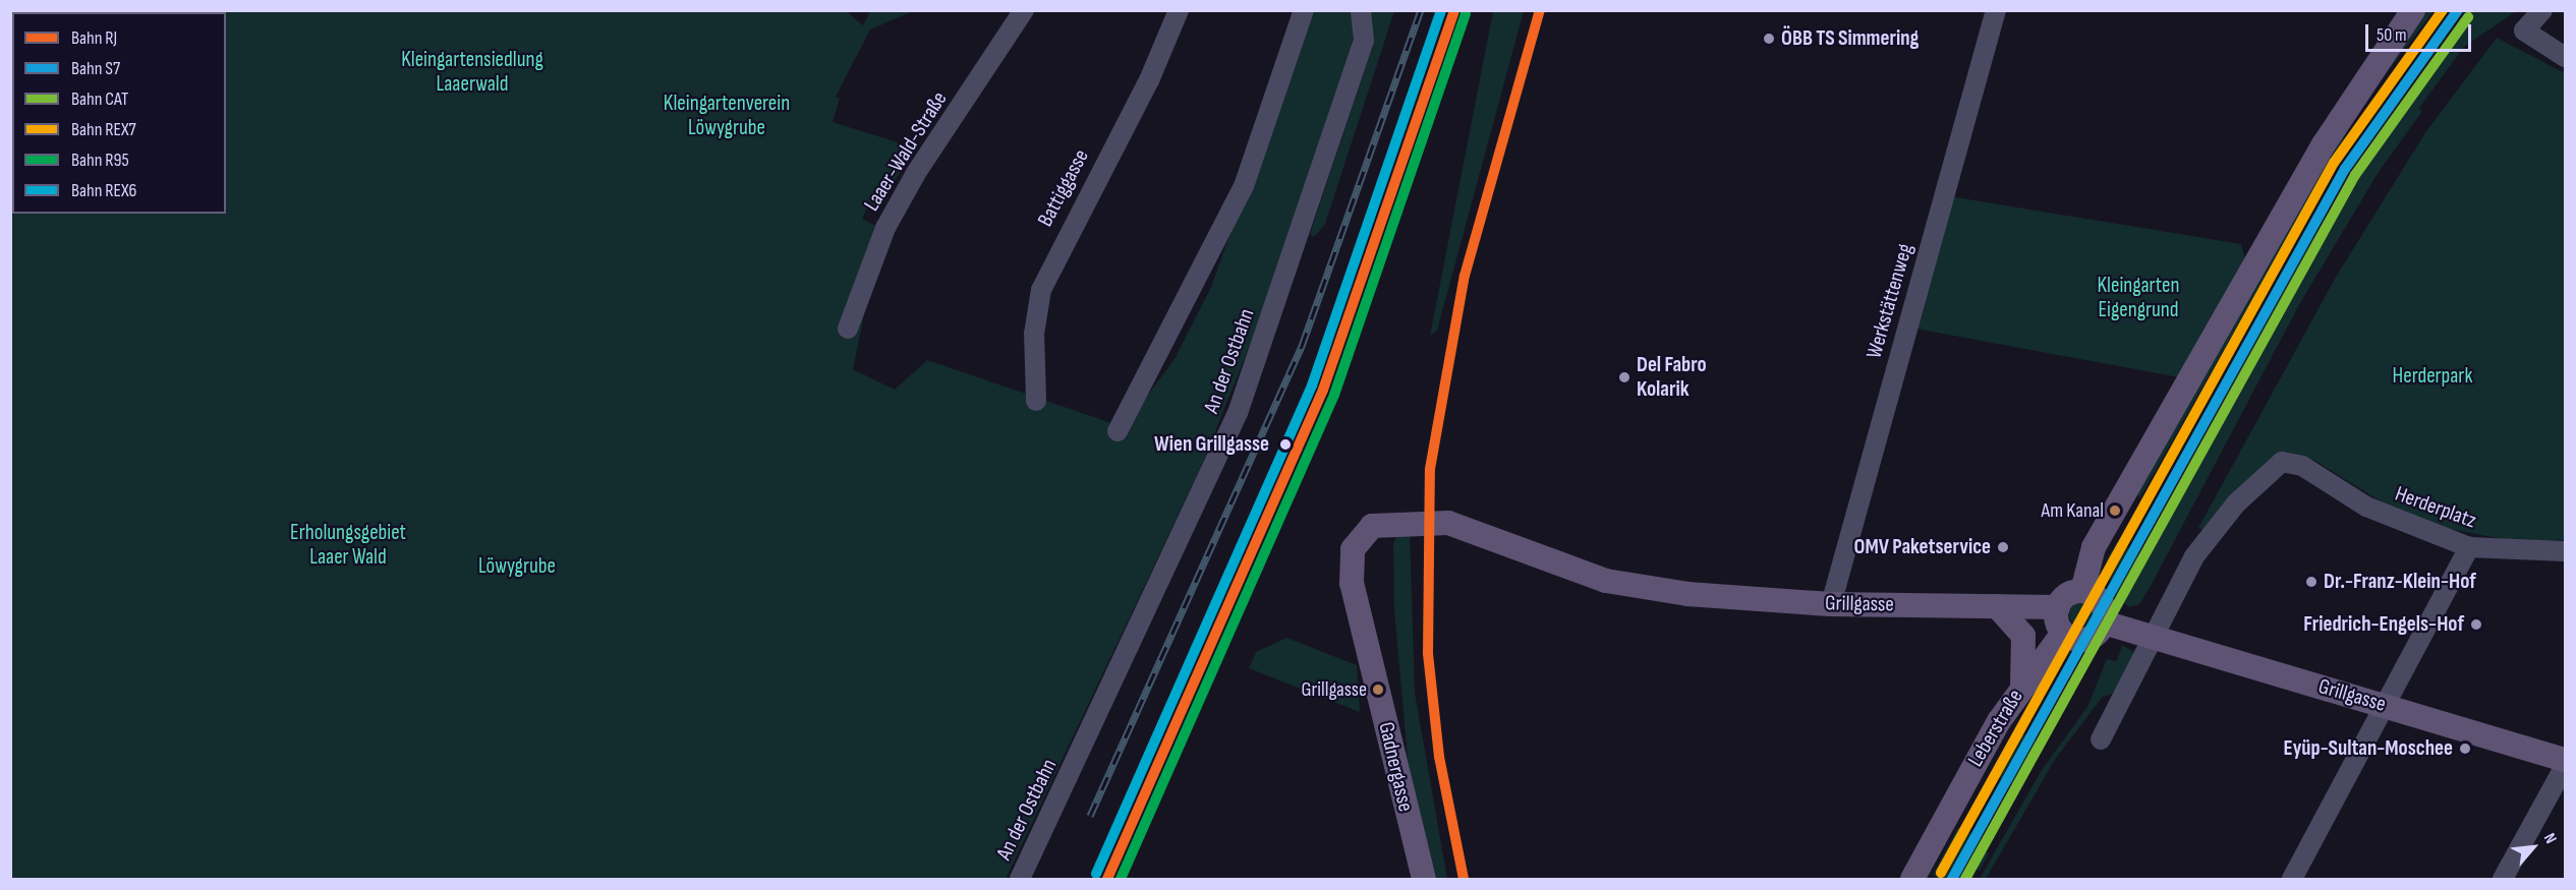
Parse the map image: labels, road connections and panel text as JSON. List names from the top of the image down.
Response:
{
  "streets": {
    "main road": ["Grillgasse", "Leberstraße", "Gadnergasse"],
    "street": [
      "Laaer-Wald-Straße",
      "Battiggasse",
      "Werkstättenweg",
      "An der Ostbahn",
      "Herderplatz"
    ]
  },
  "crossings": [
    ["Werkstättenweg", "Grillgasse"],
    ["Herderplatz", "Grillgasse"],
    ["Grillgasse", "Leberstraße"],
    ["Grillgasse", "Gadnergasse"]
  ],
  "parks": [
    "Kleingartensiedlung Laaerwald",
    "Kleingartenverein Löwygrube",
    "Kleingarten Eigengrund",
    "Herderpark",
    "Erholungsgebiet Laaer Wald",
    "Löwygrube"
  ],
  "places": [
    "ÖBB TS Simmering",
    "Del Fabro Kolarik",
    "Wien Grillgasse",
    "Am Kanal",
    "OMV Paketservice",
    "Dr.-Franz-Klein-Hof",
    "Friedrich-Engels-Hof",
    "Grillgasse",
    "Eyüp-Sultan-Moschee"
  ],
  "lines": [
    "rail line RJ",
    "rail line S7",
    "rail line REX7",
    "rail line REX6",
    "rail line R95",
    "rail line CAT"
  ],
  "legend": [
    "Bahn RJ",
    "Bahn S7",
    "Bahn CAT",
    "Bahn REX7",
    "Bahn R95",
    "Bahn REX6"
  ],
  "scale_bar": "50 m",
  "north": "top right"
}
